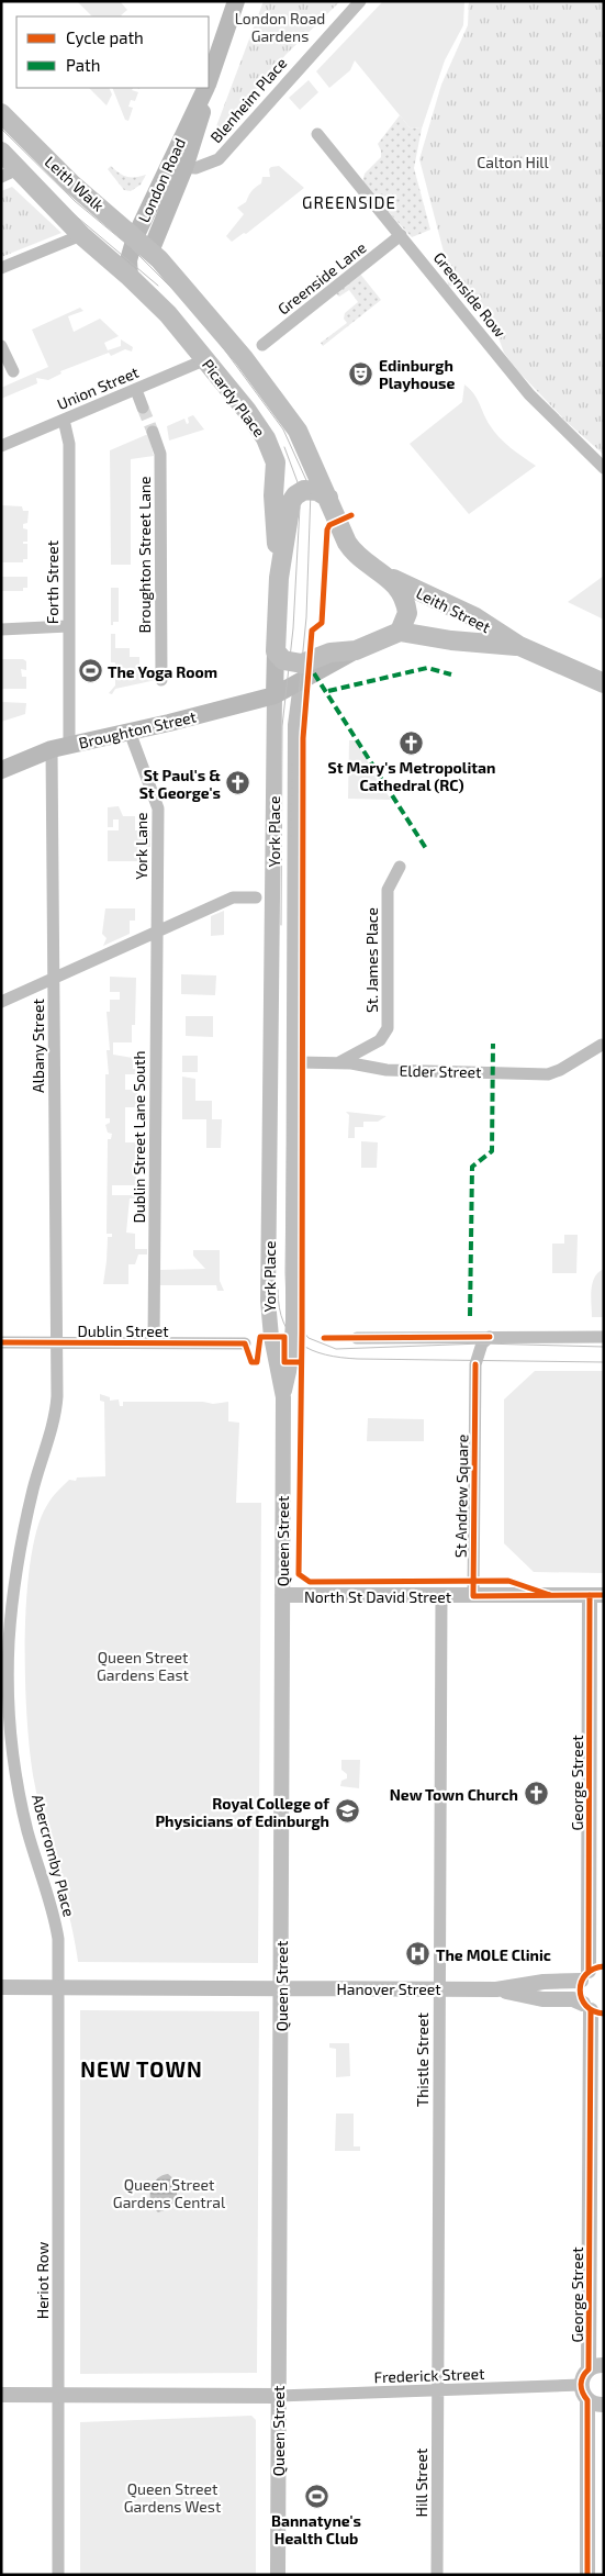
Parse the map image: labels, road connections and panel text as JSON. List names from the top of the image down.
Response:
{
  "streets": {
    "main road": [
      "London Road",
      "Leith Walk",
      "Picardy Place",
      "Leith Street",
      "Broughton Street"
    ],
    "street": [
      "Blenheim Place",
      "Greenside Lane",
      "Greenside Row",
      "Union Street",
      "Broughton Street Lane",
      "Forth Street",
      "York Place",
      "York Lane",
      "St. James Place",
      "Albany Street",
      "Elder Street",
      "Dublin Street Lane South",
      "Dublin Street",
      "St Andrew Square",
      "Queen Street",
      "North St David Street",
      "George Street",
      "Abercromby Place",
      "Hanover Street",
      "Thistle Street",
      "Heriot Row",
      "Frederick Street",
      "Hill Street"
    ]
  },
  "crossings": [
    ["Blenheim Place", "London Road"],
    ["London Road", "Leith Walk"],
    ["London Road", "Picardy Place"],
    ["Leith Walk", "Picardy Place"],
    ["Greenside Lane", "Greenside Row"],
    ["Union Street", "Picardy Place"],
    ["Union Street", "Forth Street"],
    ["Picardy Place", "Leith Street"],
    ["Picardy Place", "Broughton Street"],
    ["Picardy Place", "York Place"],
    ["Forth Street", "Broughton Street"],
    ["Forth Street", "Albany Street"],
    ["Broughton Street", "York Place"],
    ["Broughton Street", "York Lane"],
    ["Broughton Street", "Albany Street"],
    ["York Place", "Elder Street"],
    ["York Place", "Queen Street"],
    ["York Lane", "Dublin Street Lane South"],
    ["St. James Place", "Elder Street"],
    ["Albany Street", "Dublin Street"],
    ["Albany Street", "Abercromby Place"],
    ["Dublin Street Lane South", "Dublin Street"],
    ["Dublin Street", "Abercromby Place"],
    ["St Andrew Square", "North St David Street"],
    ["Queen Street", "North St David Street"],
    ["Queen Street", "Hanover Street"],
    ["Queen Street", "Frederick Street"],
    ["North St David Street", "Thistle Street"],
    ["George Street", "Hanover Street"],
    ["George Street", "Frederick Street"],
    ["Abercromby Place", "Heriot Row"],
    ["Hanover Street", "Thistle Street"],
    ["Thistle Street", "Frederick Street"],
    ["Thistle Street", "Hill Street"],
    ["Frederick Street", "Hill Street"]
  ],
  "districts": ["GREENSIDE", "NEW TOWN"],
  "parks": [
    "London Road Gardens",
    "Calton Hill",
    "Queen Street Gardens East",
    "Queen Street Gardens Central",
    "Queen Street Gardens West"
  ],
  "places": {
    "theatre": ["Edinburgh Playhouse"],
    "sports": ["The Yoga Room", "Bannatyne's Health Club"],
    "church": ["St Mary's Metropolitan Cathedral (RC)", "St Paul's & St George's", "New Town Church"],
    "school or university": ["Royal College of Physicians of Edinburgh"],
    "hospital": ["The MOLE Clinic"]
  },
  "legend": ["Cycle path", "Path"]
}
